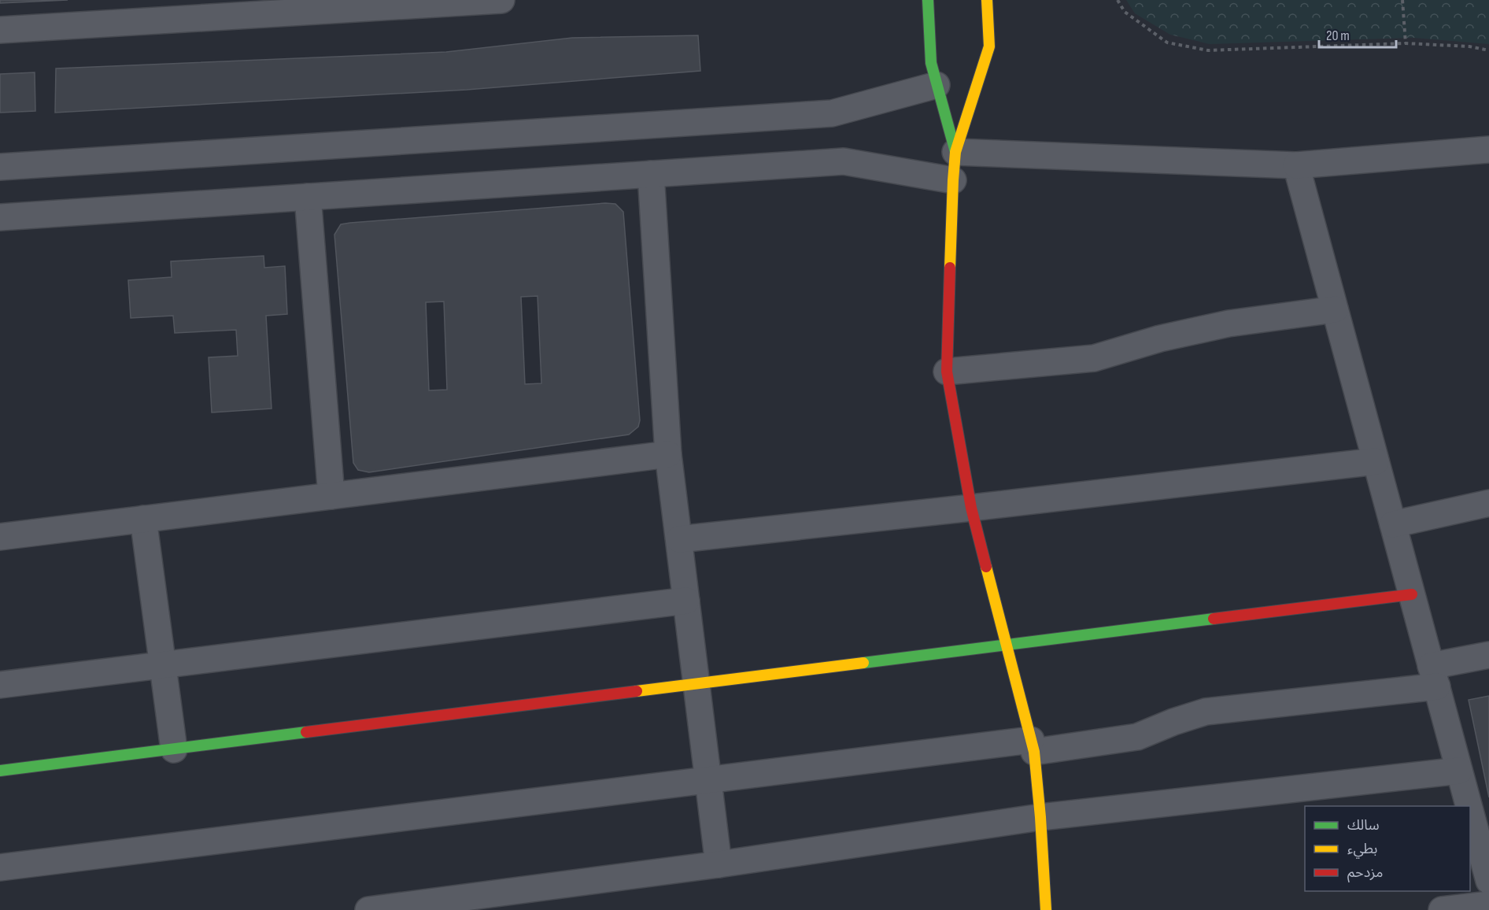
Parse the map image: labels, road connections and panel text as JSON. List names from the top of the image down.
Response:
{
  "legend": ["سالك", "بطيء", "مزدحم"],
  "scale_bar": "20 m"
}
